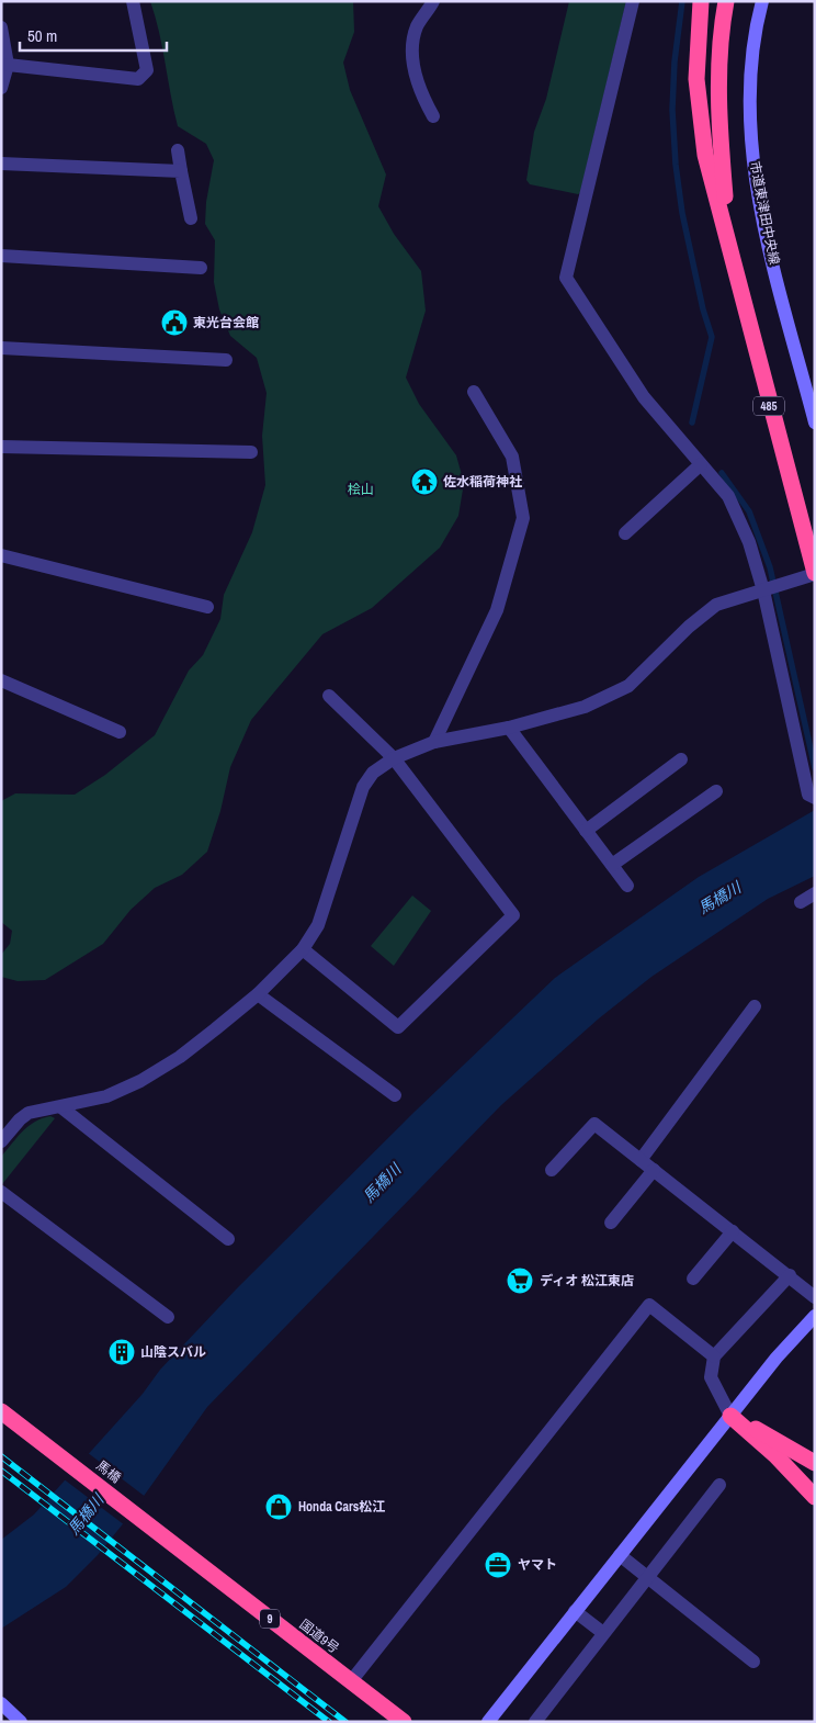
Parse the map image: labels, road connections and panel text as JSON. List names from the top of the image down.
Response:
{
  "streets": {
    "highway": [
      "485",
      "馬橋",
      "9",
      "国道9号"
    ],
    "street": ["市道東津田中央線"]
  },
  "crossings": [
    ["馬橋", "国道9号"]
  ],
  "water": ["馬橋川"],
  "parks": ["桧山"],
  "places": {
    "public building": ["東光台会館"],
    "temple": ["佐水稲荷神社"],
    "supermarket": ["ディオ 松江東店"],
    "building": ["山陰スバル"],
    "shop": ["Honda Cars松江"],
    "office": ["ヤマト"]
  },
  "scale_bar": "50 m"
}
